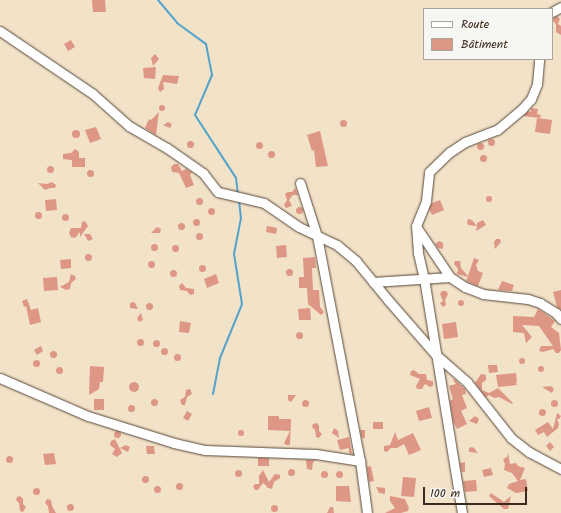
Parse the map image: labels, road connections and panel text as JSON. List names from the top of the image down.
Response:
{
  "legend": ["Route", "Bâtiment"],
  "scale_bar": "100 m"
}
